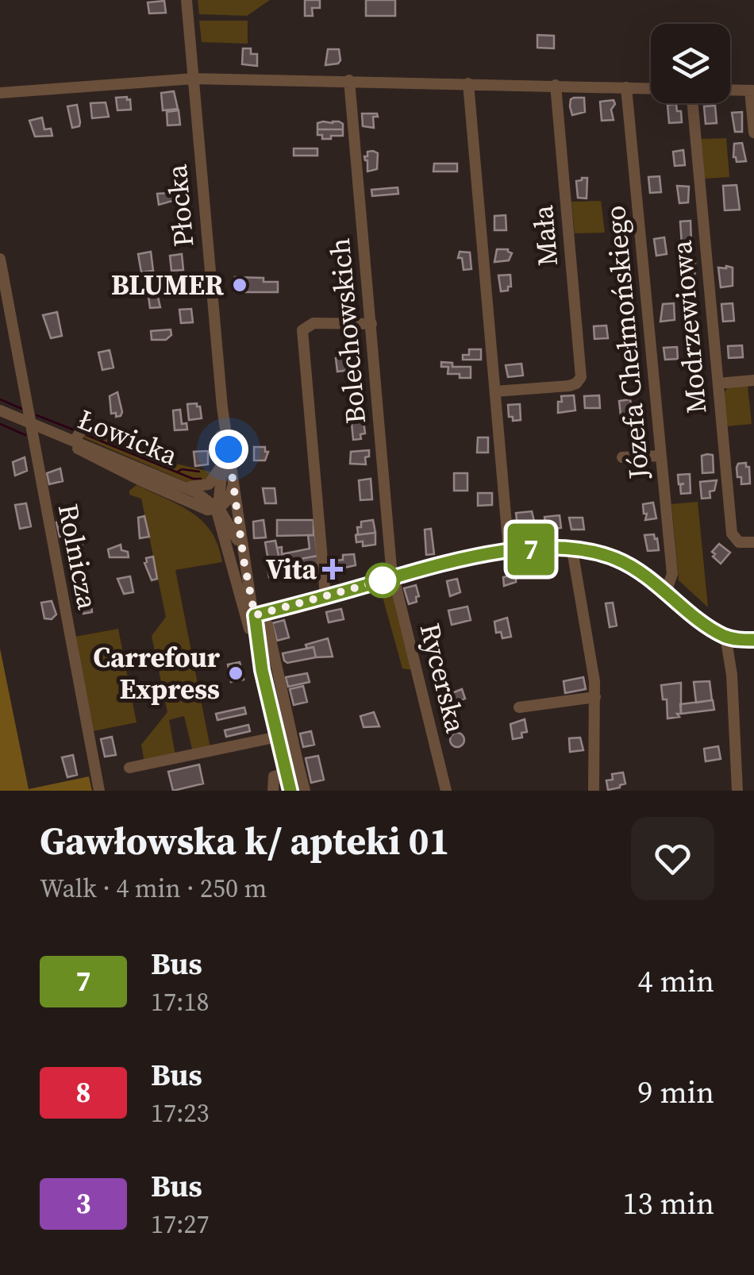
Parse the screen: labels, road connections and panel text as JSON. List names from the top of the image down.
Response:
{
  "streets": {
    "street": [
      "Płocka",
      "Mała",
      "Modrzewiowa",
      "Bolechowskich",
      "Józefa Chełmońskiego",
      "Łowicka",
      "Rolnicza",
      "Rycerska"
    ]
  },
  "crossings": [
    ["Płocka", "Łowicka"],
    ["Bolechowskich", "Rycerska"],
    ["Łowicka", "Rolnicza"]
  ],
  "places": {
    "other": ["BLUMER", "Carrefour Express"],
    "health": ["Vita"]
  },
  "lines": ["bus line 7"],
  "page": {
    "on_map": "7",
    "heading": ["Gawłowska k/ apteki 01", "Walk · 4 min · 250 m"],
    "list": [
      {
        "mark": "7",
        "name": "Bus",
        "note": "17:18",
        "value": "4 min"
      },
      {
        "mark": "8",
        "name": "Bus",
        "note": "17:23",
        "value": "9 min"
      },
      {
        "mark": "3",
        "name": "Bus",
        "note": "17:27",
        "value": "13 min"
      }
    ]
  }
}
